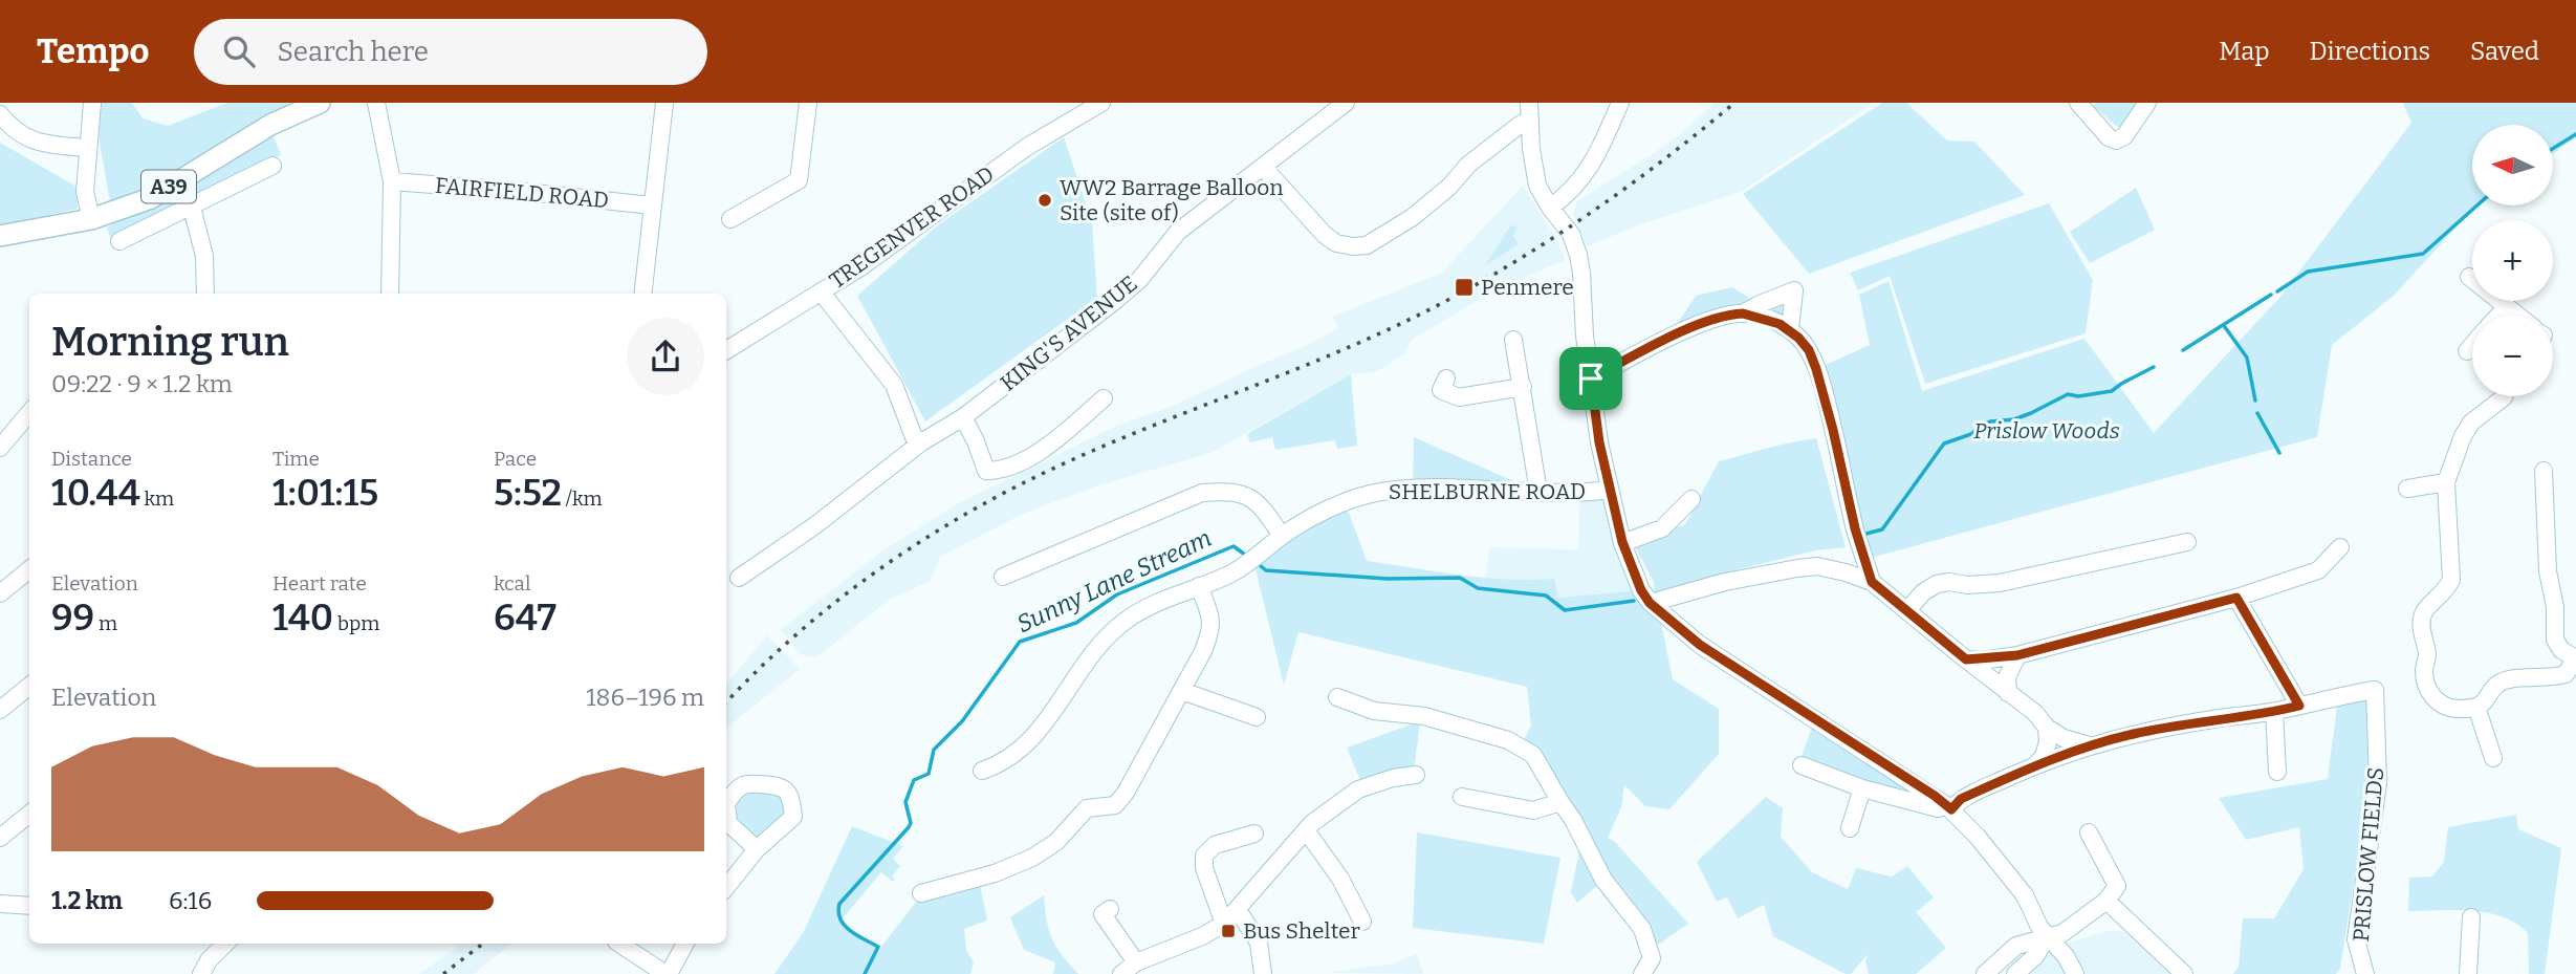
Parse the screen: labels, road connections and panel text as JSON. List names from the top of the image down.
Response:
{
  "streets": {
    "main road": ["A39"],
    "street": [
      "FAIRFIELD ROAD",
      "TREGENVER ROAD",
      "KING'S AVENUE",
      "SHELBURNE ROAD",
      "PRISLOW FIELDS"
    ]
  },
  "water": ["Sunny Lane Stream"],
  "parks": ["Prislow Woods"],
  "places": {
    "other": ["WW2 Barrage Balloon Site (site of)"],
    "transit": ["Penmere", "Bus Shelter"]
  },
  "north": "left",
  "page": {
    "header": "Tempo",
    "search": "Search here",
    "nav": ["Map", "Directions", "Saved"],
    "map_buttons": ["+", "−"],
    "heading": ["Morning run", "09:22 · 9 × 1.2 km"],
    "stats": [
      ["Distance", "10.44 km"],
      ["Time", "1:01:15"],
      ["Pace", "5:52 /km"],
      ["Elevation", "99 m"],
      ["Heart rate", "140 bpm"],
      ["kcal", "647"]
    ],
    "chart": ["Elevation", "186–196 m"],
    "list": [
      {
        "name": "1.2 km",
        "note": "6:16"
      }
    ]
  }
}
